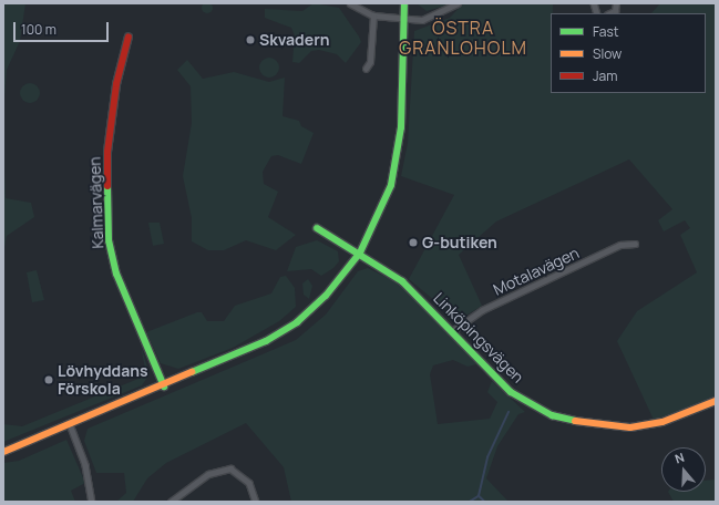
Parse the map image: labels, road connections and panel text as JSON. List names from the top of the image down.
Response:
{
  "streets": {
    "street": ["Kalmarvägen", "Motalavägen", "Linköpingsvägen"]
  },
  "crossings": [
    ["Motalavägen", "Linköpingsvägen"]
  ],
  "districts": ["ÖSTRA GRANLOHOLM"],
  "places": ["Skvadern", "G-butiken", "Lövhyddans Förskola"],
  "legend": ["Fast", "Slow", "Jam"],
  "scale_bar": "100 m",
  "north": "top"
}
